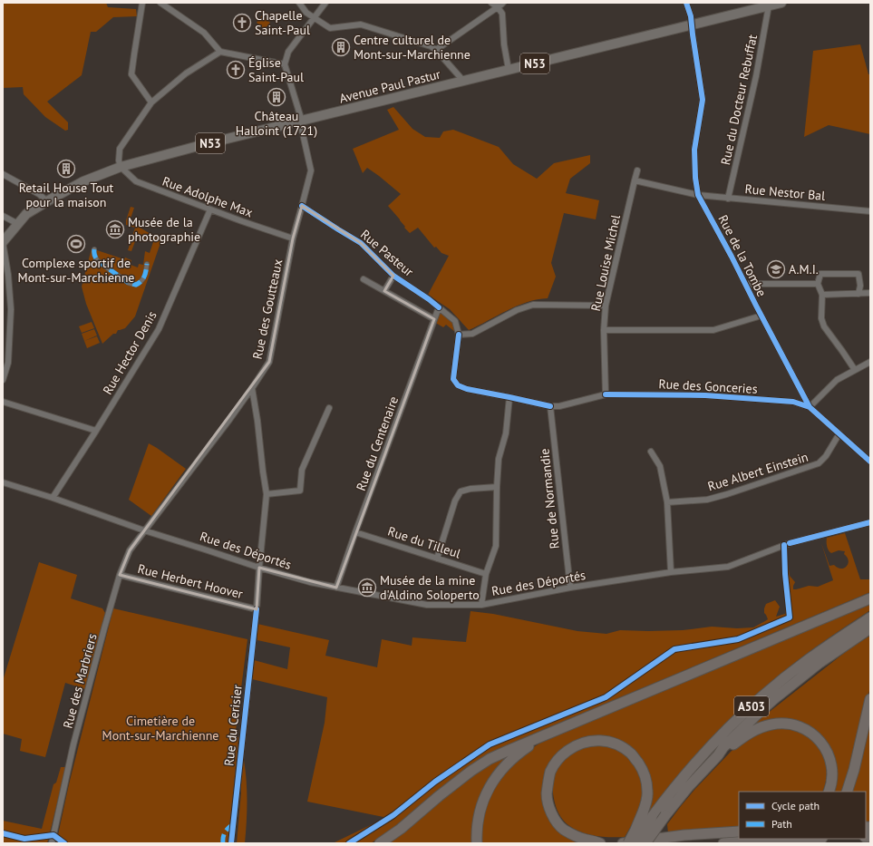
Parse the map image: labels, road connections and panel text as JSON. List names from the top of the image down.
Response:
{
  "streets": {
    "highway": ["A503"],
    "main road": ["N53", "Avenue Paul Pastur"],
    "street": [
      "Rue du Docteur Rebuffat",
      "Rue Nestor Bal",
      "Rue Adolphe Max",
      "Rue Pasteur",
      "Rue de la Tombe",
      "Rue Louise Michel",
      "Rue des Goutteaux",
      "Rue Hector Denis",
      "Rue des Gonceries",
      "Rue du Centenaire",
      "Rue Albert Einstein",
      "Rue de Normandie",
      "Rue du Tilleul",
      "Rue des Déportés",
      "Rue Herbert Hoover",
      "Rue des Marbriers",
      "Rue du Cerisier"
    ]
  },
  "crossings": [
    ["N53", "Avenue Paul Pastur"],
    ["Avenue Paul Pastur", "Rue du Docteur Rebuffat"],
    ["Avenue Paul Pastur", "Rue Adolphe Max"],
    ["Avenue Paul Pastur", "Rue de la Tombe"],
    ["Avenue Paul Pastur", "Rue des Goutteaux"],
    ["Rue du Docteur Rebuffat", "Rue Nestor Bal"],
    ["Rue Nestor Bal", "Rue de la Tombe"],
    ["Rue Adolphe Max", "Rue des Goutteaux"],
    ["Rue Adolphe Max", "Rue Hector Denis"],
    ["Rue Pasteur", "Rue des Goutteaux"],
    ["Rue Pasteur", "Rue des Gonceries"],
    ["Rue Pasteur", "Rue du Centenaire"],
    ["Rue de la Tombe", "Rue des Gonceries"],
    ["Rue de la Tombe", "Rue Albert Einstein"],
    ["Rue Louise Michel", "Rue des Gonceries"],
    ["Rue des Goutteaux", "Rue des Déportés"],
    ["Rue des Goutteaux", "Rue des Marbriers"],
    ["Rue des Goutteaux", "Rue du Cerisier"],
    ["Rue Hector Denis", "Rue des Déportés"],
    ["Rue des Gonceries", "Rue de Normandie"],
    ["Rue du Centenaire", "Rue du Tilleul"],
    ["Rue du Centenaire", "Rue des Déportés"],
    ["Rue de Normandie", "Rue des Déportés"],
    ["Rue des Déportés", "Rue des Marbriers"],
    ["Rue des Déportés", "Rue du Cerisier"],
    ["Rue Herbert Hoover", "Rue des Marbriers"],
    ["Rue Herbert Hoover", "Rue du Cerisier"]
  ],
  "parks": ["Cimetière de Mont-sur-Marchienne"],
  "places": {
    "church": ["Chapelle Saint-Paul", "Église Saint-Paul"],
    "building": ["Centre culturel de Mont-sur-Marchienne", "Château Halloint (1721)", "Retail House Tout pour la maison"],
    "museum": ["Musée de la photographie", "Musée de la mine d'Aldino Soloperto"],
    "sports": ["Complexe sportif de Mont-sur-Marchienne"],
    "school or university": ["A.M.I."]
  },
  "legend": ["Cycle path", "Path"]
}
